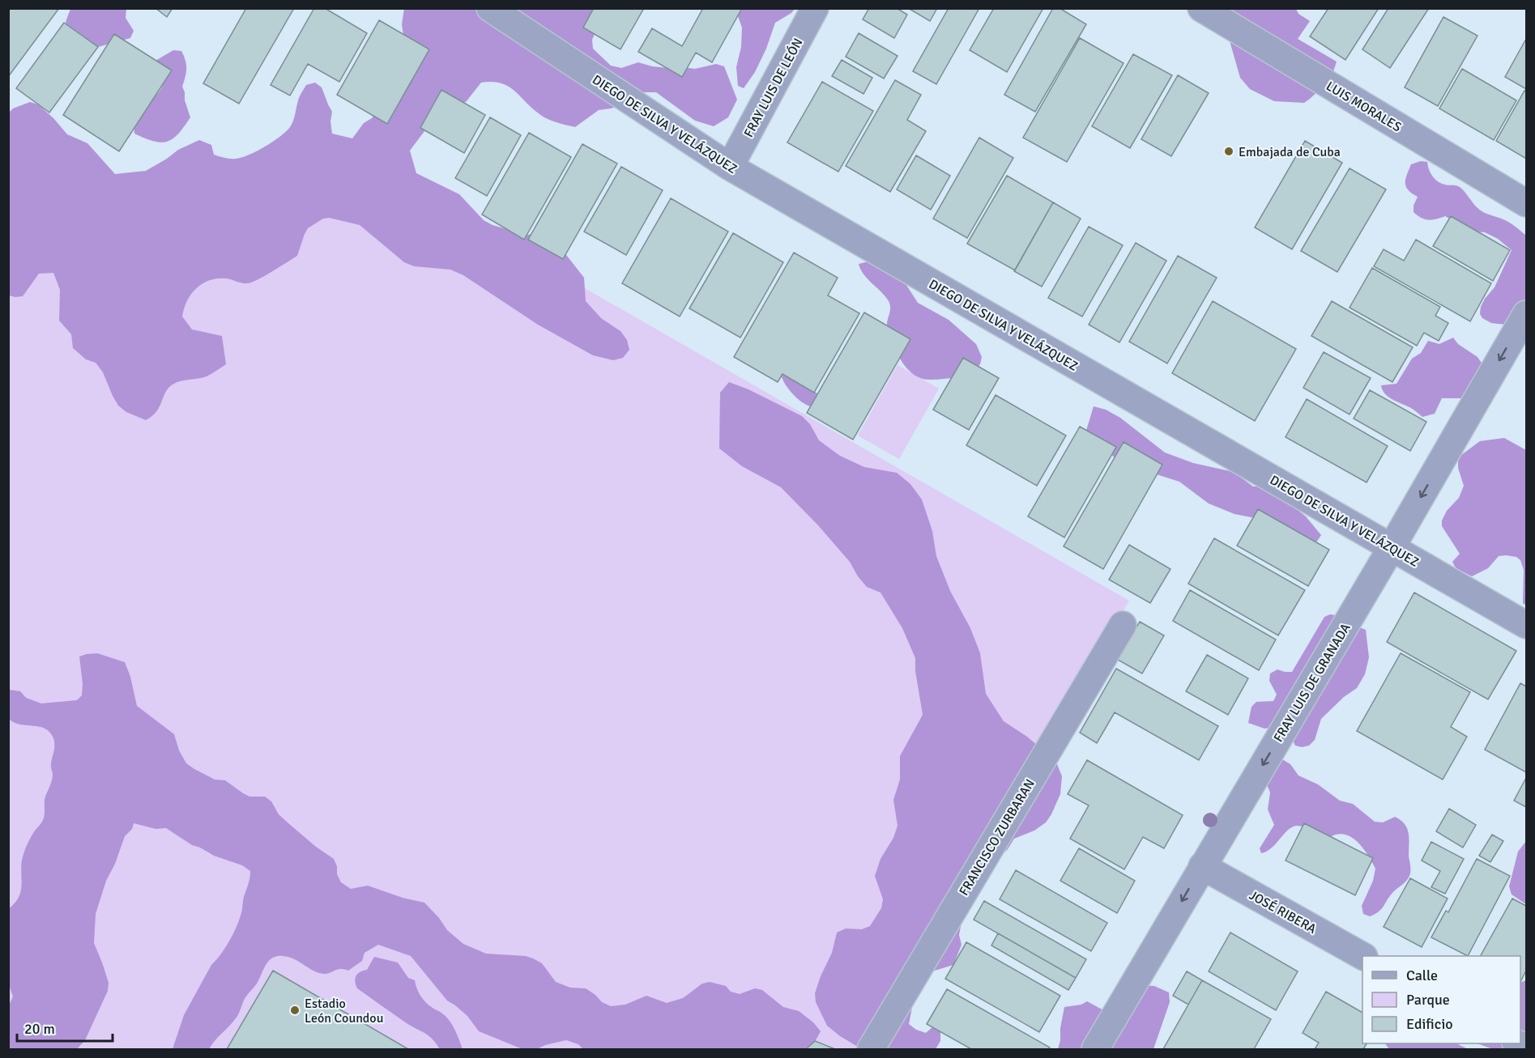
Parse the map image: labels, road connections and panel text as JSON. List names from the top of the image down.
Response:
{
  "streets": {
    "street": [
      "FRAY LUIS DE LEÓN",
      "LUIS MORALES",
      "DIEGO DE SILVA Y VELÁZQUEZ",
      "FRAY LUIS DE GRANADA",
      "FRANCISCO ZURBARAN",
      "JOSÉ RIBERA"
    ]
  },
  "crossings": [
    ["FRAY LUIS DE LEÓN", "DIEGO DE SILVA Y VELÁZQUEZ"],
    ["DIEGO DE SILVA Y VELÁZQUEZ", "FRAY LUIS DE GRANADA"],
    ["FRAY LUIS DE GRANADA", "JOSÉ RIBERA"]
  ],
  "one_way": ["FRAY LUIS DE GRANADA"],
  "places": ["Embajada de Cuba", "Estadio León Coundou"],
  "legend": ["Calle", "Parque", "Edificio"],
  "scale_bar": "20 m"
}
